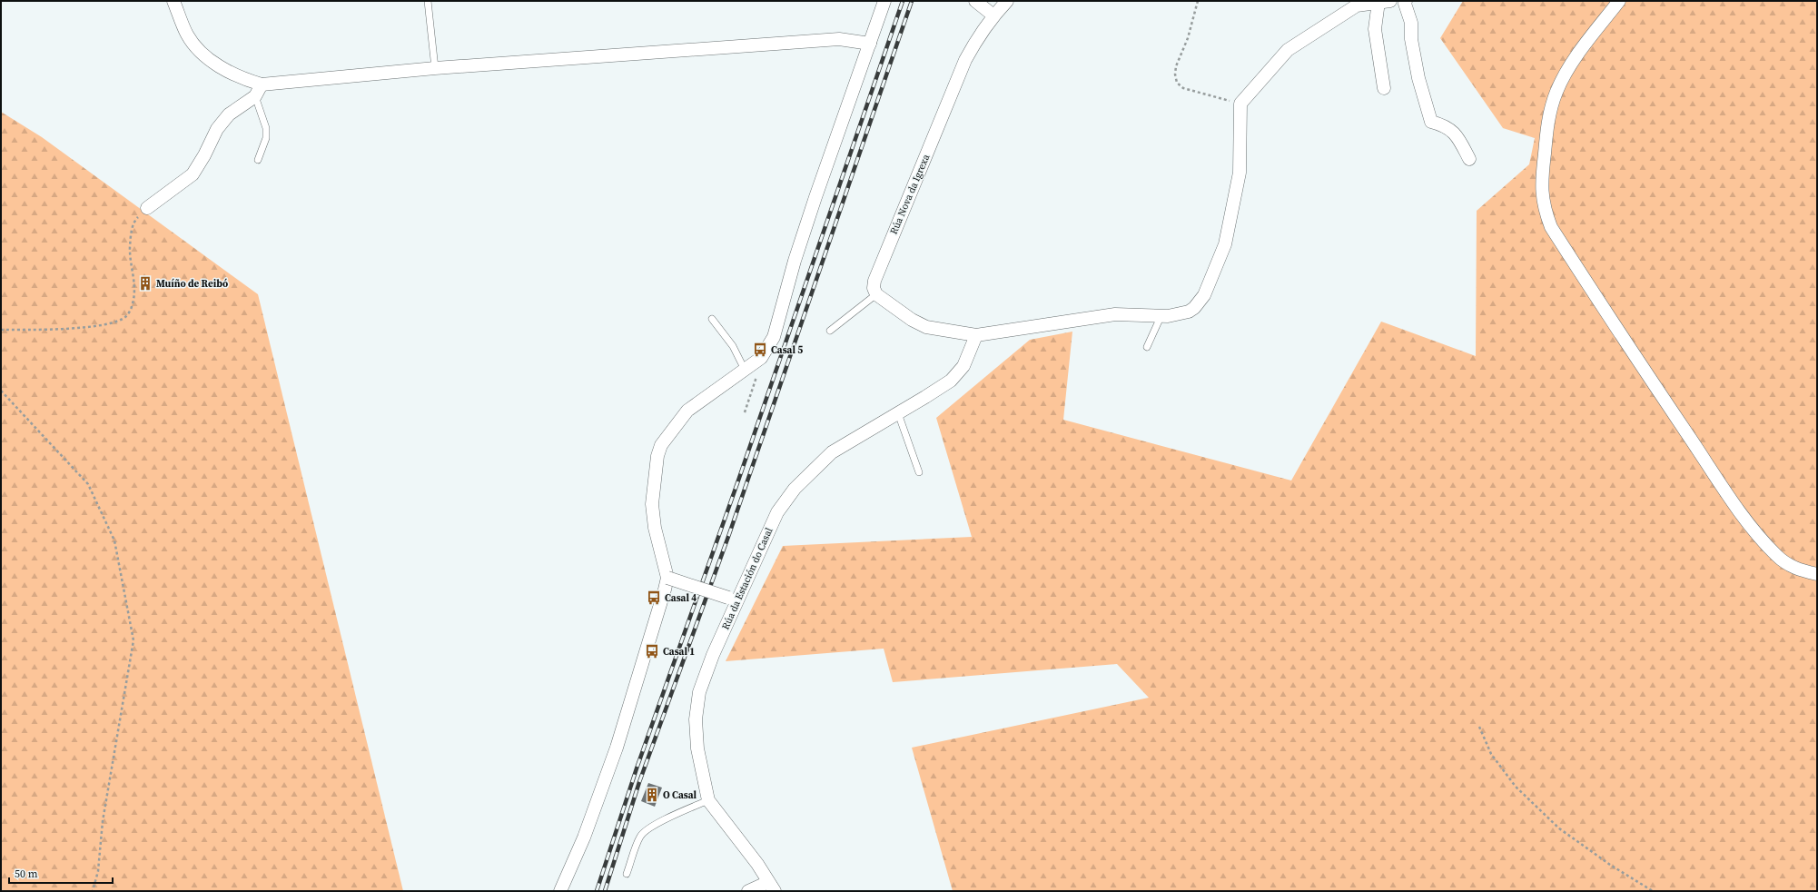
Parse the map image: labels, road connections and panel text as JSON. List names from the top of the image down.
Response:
{
  "streets": {
    "street": ["Rúa Nova da Igrexa", "Rúa da Estación do Casal"]
  },
  "places": {
    "building": ["Muíño de Reibó", "O Casal"],
    "bus stop": ["Casal 5", "Casal 4", "Casal 1"]
  },
  "scale_bar": "50 m"
}
